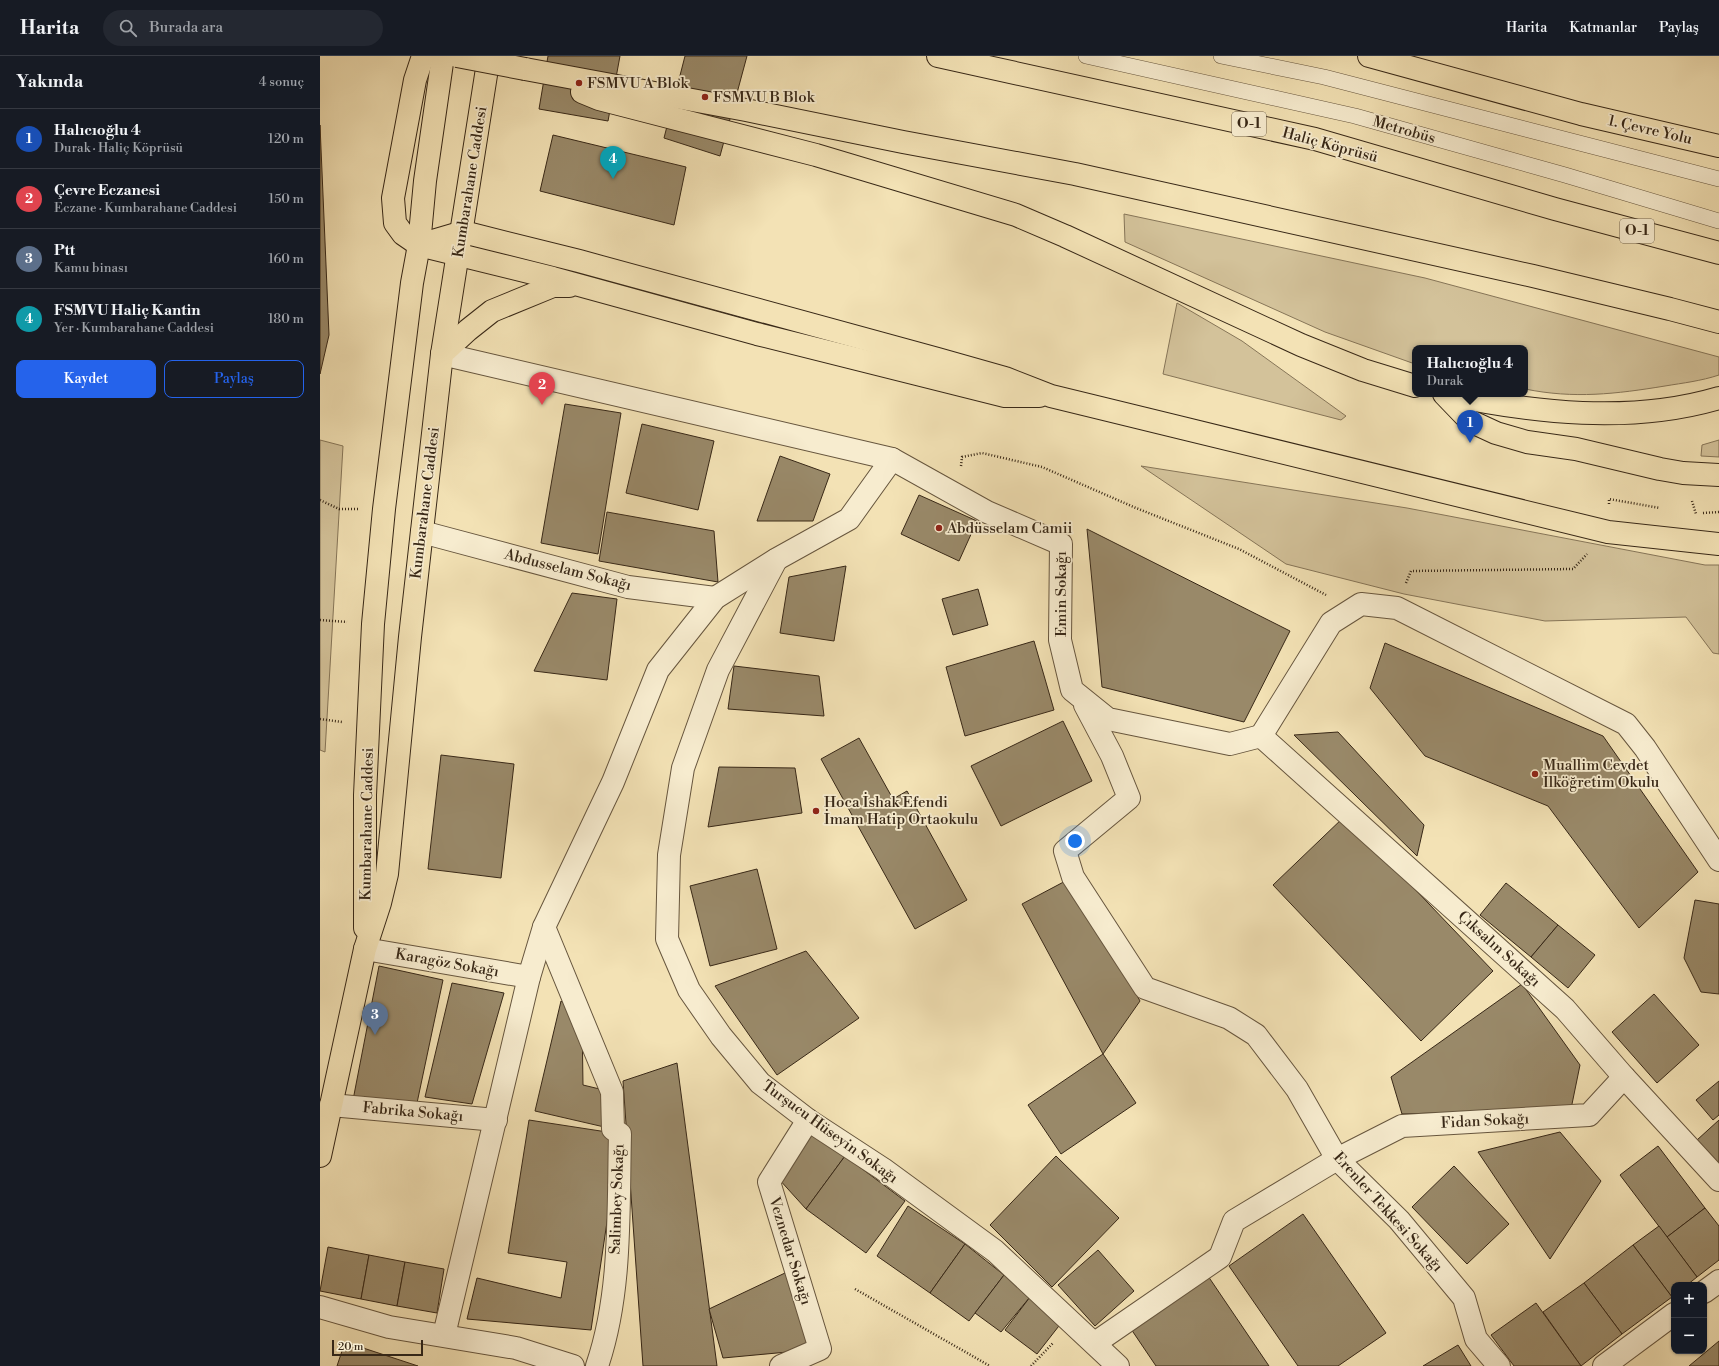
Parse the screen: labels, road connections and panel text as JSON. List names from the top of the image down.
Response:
{
  "streets": {
    "main road": [
      "O-1",
      "1. Çevre Yolu",
      "Haliç Köprüsü",
      "Kumbarahane Caddesi"
    ],
    "street": [
      "Abdusselam Sokağı",
      "Emin Sokağı",
      "Çıksalın Sokağı",
      "Karagöz Sokağı",
      "Fabrika Sokağı",
      "Fidan Sokağı",
      "Turşucu Hüseyin Sokağı",
      "Salimbey Sokağı",
      "Erenler Tekkesi Sokağı",
      "Veznedar Sokağı"
    ],
    "lane": ["Metrobüs"]
  },
  "crossings": [
    ["Kumbarahane Caddesi", "Abdusselam Sokağı"],
    ["Kumbarahane Caddesi", "Emin Sokağı"],
    ["Kumbarahane Caddesi", "Karagöz Sokağı"],
    ["Kumbarahane Caddesi", "Fabrika Sokağı"],
    ["Emin Sokağı", "Çıksalın Sokağı"],
    ["Emin Sokağı", "Erenler Tekkesi Sokağı"],
    ["Çıksalın Sokağı", "Fidan Sokağı"],
    ["Fidan Sokağı", "Turşucu Hüseyin Sokağı"],
    ["Fidan Sokağı", "Erenler Tekkesi Sokağı"],
    ["Turşucu Hüseyin Sokağı", "Veznedar Sokağı"]
  ],
  "places": [
    "FSMVU A Blok",
    "FSMVU B Blok",
    "Abdüsselam Camii",
    "Muallim Cevdet İlköğretim Okulu",
    "Hoca İshak Efendi İmam Hatip Ortaokulu"
  ],
  "scale_bar": "20 m",
  "page": {
    "header": "Harita",
    "search": "Burada ara",
    "nav": ["Harita", "Katmanlar", "Paylaş"],
    "heading": ["Yakında", "4 sonuç"],
    "list": [
      {
        "mark": "1",
        "name": "Halıcıoğlu 4",
        "note": "Durak · Haliç Köprüsü",
        "value": "120 m"
      },
      {
        "mark": "2",
        "name": "Çevre Eczanesi",
        "note": "Eczane · Kumbarahane Caddesi",
        "value": "150 m"
      },
      {
        "mark": "3",
        "name": "Ptt",
        "note": "Kamu binası",
        "value": "160 m"
      },
      {
        "mark": "4",
        "name": "FSMVU Haliç Kantin",
        "note": "Yer · Kumbarahane Caddesi",
        "value": "180 m"
      }
    ],
    "pins": [
      "4",
      "2",
      "1",
      "3"
    ],
    "popup": ["Halıcıoğlu 4", "Durak"],
    "buttons": ["Kaydet", "Paylaş"],
    "map_buttons": ["+", "−"],
    "scale": "20 m"
  }
}
